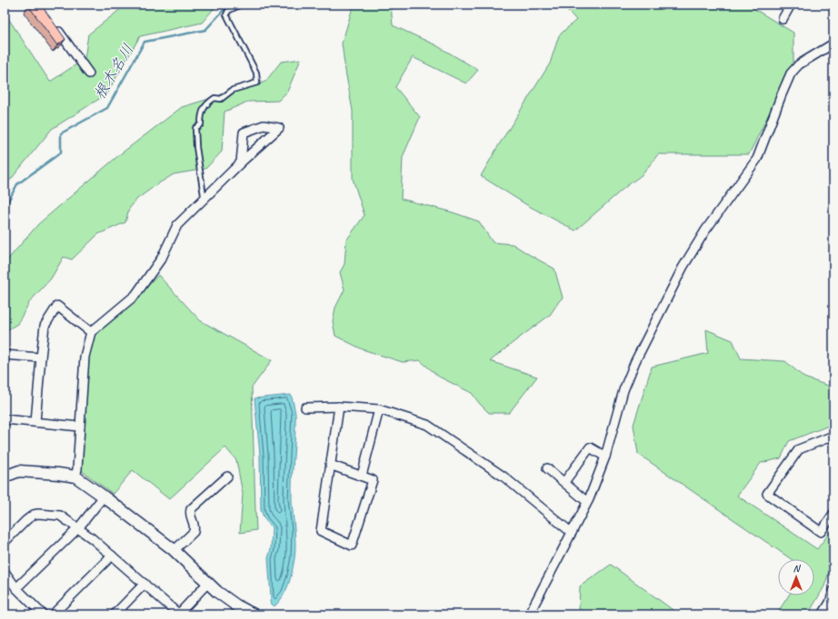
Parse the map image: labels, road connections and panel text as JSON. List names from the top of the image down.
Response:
{
  "water": ["根木名川"],
  "north": "top"
}
